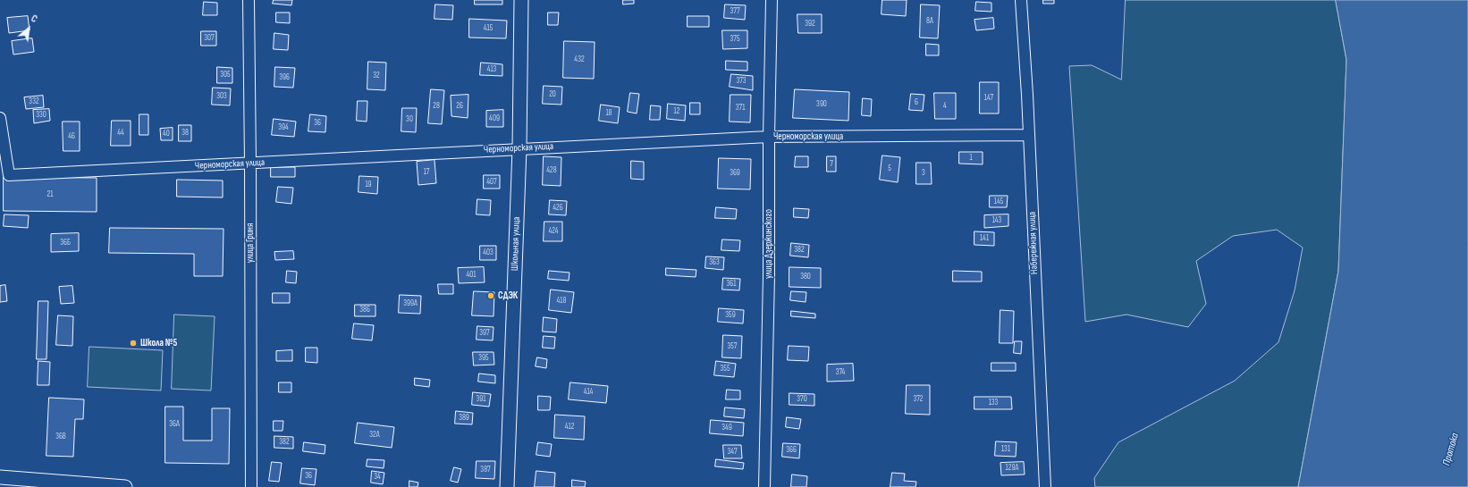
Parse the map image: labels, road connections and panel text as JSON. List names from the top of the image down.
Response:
{
  "streets": {
    "street": [
      "Черноморская улица",
      "улица Гриня",
      "Набережная улица",
      "Школьная улица",
      "улица Дзержинского"
    ]
  },
  "crossings": [
    ["Черноморская улица", "улица Гриня"],
    ["Черноморская улица", "Набережная улица"],
    ["Черноморская улица", "Школьная улица"],
    ["Черноморская улица", "улица Дзержинского"]
  ],
  "water": ["Протока"],
  "places": ["СДЭК", "Школа №5"],
  "house_numbers": [
    "377",
    "8А",
    "392",
    "415",
    "307",
    "375",
    "432",
    "413",
    "305",
    "32",
    "396",
    "373",
    "20",
    "303",
    "147",
    "332",
    "6",
    "390",
    "28",
    "26",
    "4",
    "371",
    "12",
    "18",
    "330",
    "409",
    "30",
    "36",
    "394",
    "44",
    "38",
    "40",
    "46",
    "1",
    "7",
    "5",
    "428",
    "17",
    "369",
    "3",
    "407",
    "19",
    "21",
    "145",
    "426",
    "143",
    "424",
    "141",
    "36Б",
    "382",
    "403",
    "363",
    "401",
    "380",
    "361",
    "418",
    "399А",
    "386",
    "359",
    "397",
    "357",
    "395",
    "355",
    "374",
    "414",
    "391",
    "370",
    "372",
    "133",
    "389",
    "36А",
    "412",
    "349",
    "32А",
    "36В",
    "382",
    "131",
    "366",
    "347",
    "129А",
    "387",
    "36",
    "34"
  ],
  "north": "top right"
}
